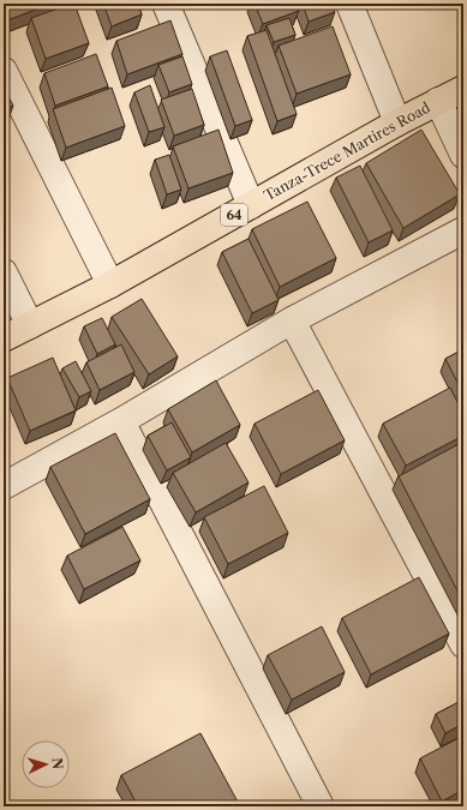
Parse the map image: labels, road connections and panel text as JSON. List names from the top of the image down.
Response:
{
  "streets": {
    "main road": ["Tanza-Trece Martires Road", "64"]
  },
  "north": "right"
}
